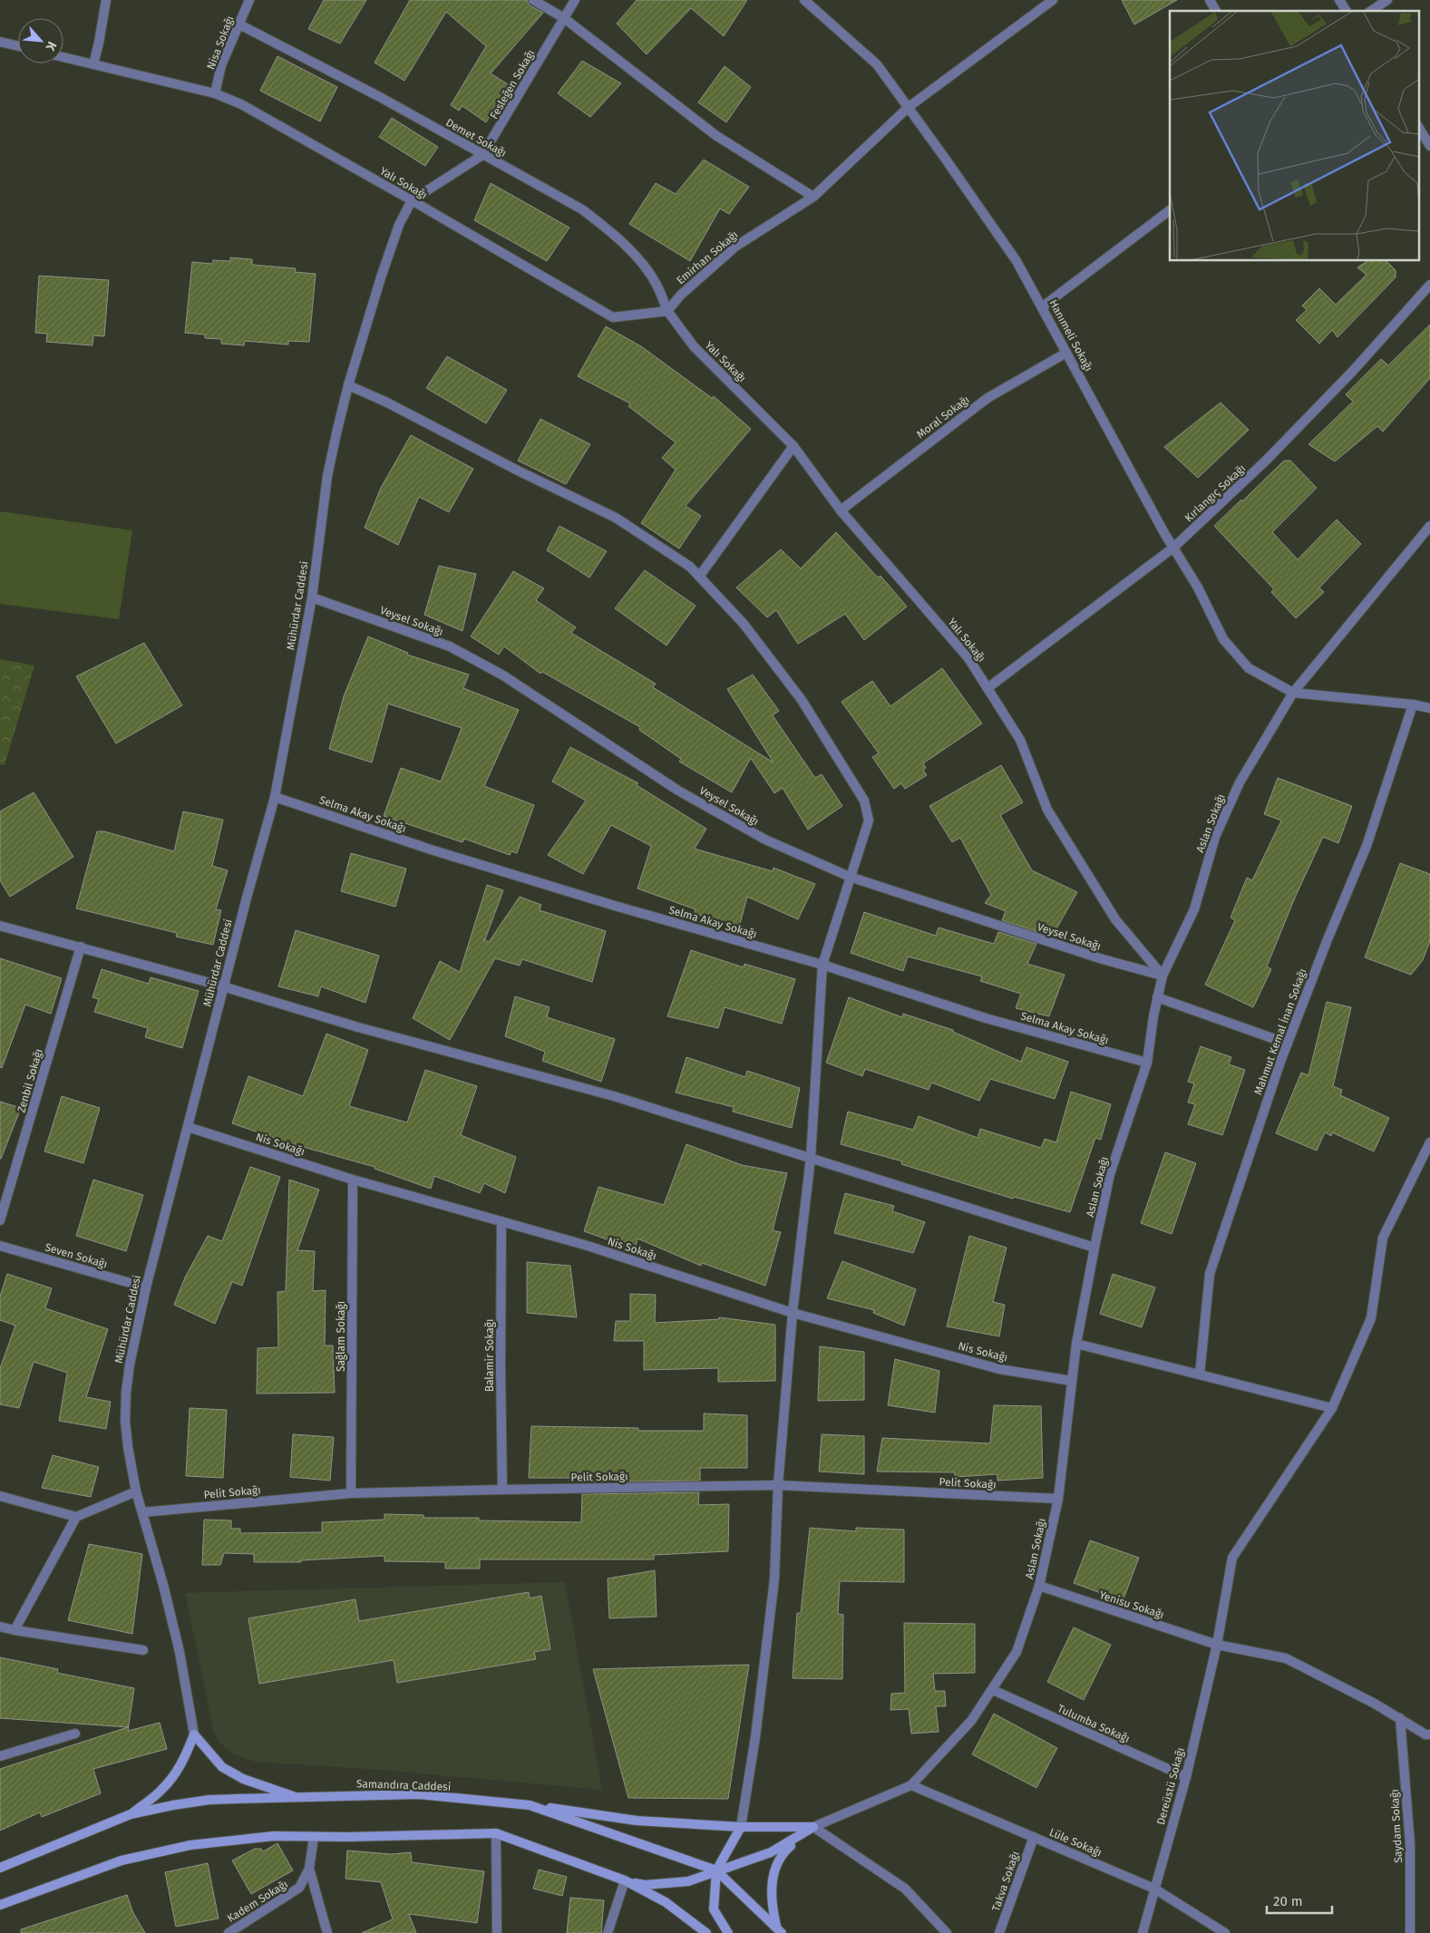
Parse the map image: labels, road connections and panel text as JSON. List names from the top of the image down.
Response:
{
  "streets": {
    "main road": ["Samandıra Caddesi"],
    "street": [
      "Nisa Sokağı",
      "Fesleğen Sokağı",
      "Demet Sokağı",
      "Yalı Sokağı",
      "Emirhan Sokağı",
      "Hanımeli Sokağı",
      "Moral Sokağı",
      "Kırlangıç Sokağı",
      "Mühürdar Caddesi",
      "Veysel Sokağı",
      "Selma Akay Sokağı",
      "Aslan Sokağı",
      "Mahmut Kemal İnan Sokağı",
      "Zenbil Sokağı",
      "Nis Sokağı",
      "Seven Sokağı",
      "Sağlam Sokağı",
      "Balamir Sokağı",
      "Pelit Sokağı",
      "Yenisu Sokağı",
      "Tulumba Sokağı",
      "Dereüstü Sokağı",
      "Saydam Sokağı",
      "Lüle Sokağı",
      "Takva Sokağı",
      "Kadem Sokağı"
    ]
  },
  "crossings": [
    ["Nisa Sokağı", "Demet Sokağı"],
    ["Nisa Sokağı", "Yalı Sokağı"],
    ["Fesleğen Sokağı", "Demet Sokağı"],
    ["Fesleğen Sokağı", "Yalı Sokağı"],
    ["Fesleğen Sokağı", "Mühürdar Caddesi"],
    ["Demet Sokağı", "Yalı Sokağı"],
    ["Demet Sokağı", "Emirhan Sokağı"],
    ["Yalı Sokağı", "Emirhan Sokağı"],
    ["Yalı Sokağı", "Moral Sokağı"],
    ["Yalı Sokağı", "Kırlangıç Sokağı"],
    ["Yalı Sokağı", "Mühürdar Caddesi"],
    ["Yalı Sokağı", "Veysel Sokağı"],
    ["Yalı Sokağı", "Aslan Sokağı"],
    ["Emirhan Sokağı", "Hanımeli Sokağı"],
    ["Hanımeli Sokağı", "Moral Sokağı"],
    ["Hanımeli Sokağı", "Kırlangıç Sokağı"],
    ["Hanımeli Sokağı", "Aslan Sokağı"],
    ["Mühürdar Caddesi", "Veysel Sokağı"],
    ["Mühürdar Caddesi", "Selma Akay Sokağı"],
    ["Mühürdar Caddesi", "Nis Sokağı"],
    ["Mühürdar Caddesi", "Seven Sokağı"],
    ["Mühürdar Caddesi", "Pelit Sokağı"],
    ["Veysel Sokağı", "Aslan Sokağı"],
    ["Selma Akay Sokağı", "Aslan Sokağı"],
    ["Aslan Sokağı", "Nis Sokağı"],
    ["Aslan Sokağı", "Pelit Sokağı"],
    ["Aslan Sokağı", "Yenisu Sokağı"],
    ["Aslan Sokağı", "Tulumba Sokağı"],
    ["Aslan Sokağı", "Lüle Sokağı"],
    ["Nis Sokağı", "Sağlam Sokağı"],
    ["Nis Sokağı", "Balamir Sokağı"],
    ["Sağlam Sokağı", "Pelit Sokağı"],
    ["Balamir Sokağı", "Pelit Sokağı"],
    ["Yenisu Sokağı", "Dereüstü Sokağı"],
    ["Yenisu Sokağı", "Saydam Sokağı"],
    ["Tulumba Sokağı", "Dereüstü Sokağı"],
    ["Dereüstü Sokağı", "Lüle Sokağı"],
    ["Lüle Sokağı", "Takva Sokağı"]
  ],
  "scale_bar": "20 m",
  "north": "bottom right"
}
